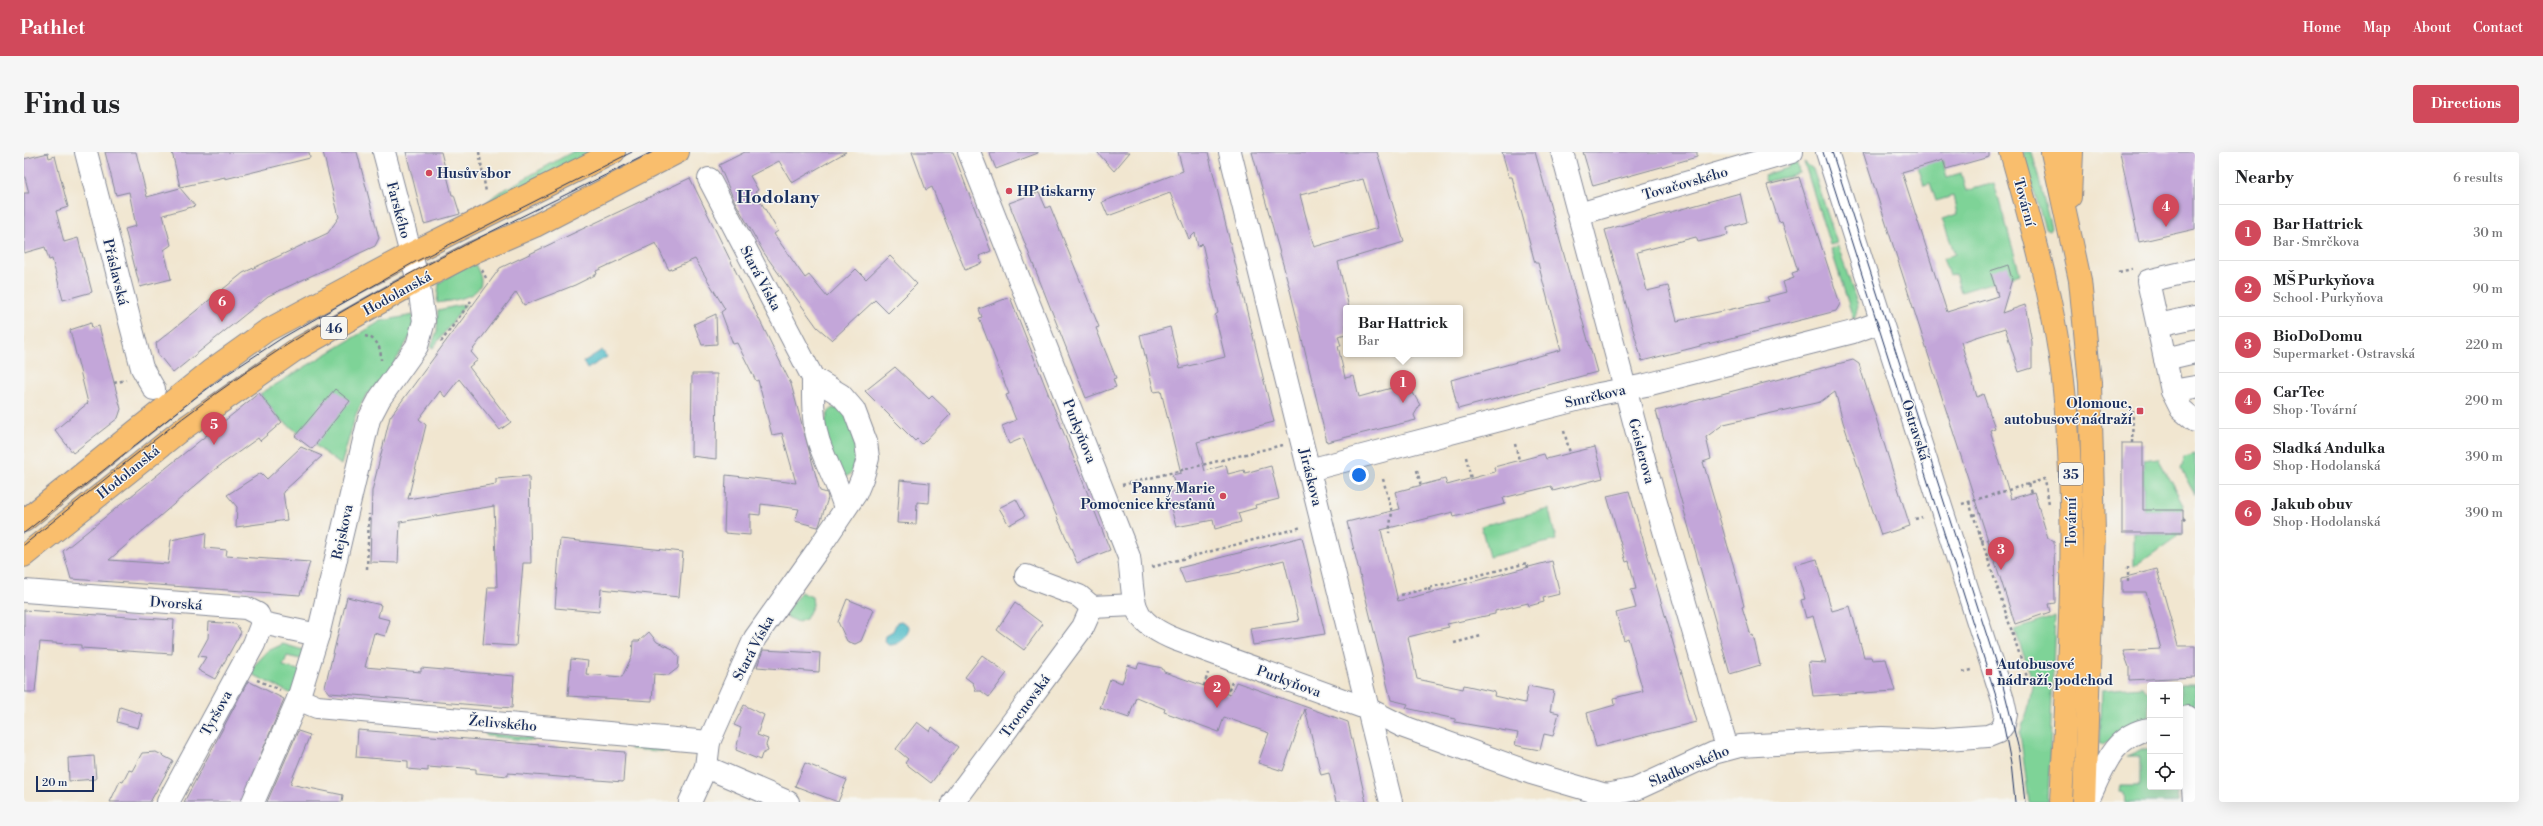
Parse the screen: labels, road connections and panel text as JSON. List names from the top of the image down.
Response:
{
  "streets": {
    "main road": [
      "Tovární",
      "Hodolanská",
      "46",
      "35"
    ],
    "street": [
      "Tovačovského",
      "Farského",
      "Přáslavská",
      "Stará Víska",
      "Smrčkova",
      "Ostravská",
      "Purkyňova",
      "Geislerova",
      "Jiráskova",
      "Rejskova",
      "Dvorská",
      "Trocnovská",
      "Tyršova",
      "Želivského",
      "Sladkovského"
    ]
  },
  "crossings": [
    ["Tovačovského", "Geislerova"],
    ["Farského", "Hodolanská"],
    ["Farského", "Rejskova"],
    ["Stará Víska", "Želivského"],
    ["Hodolanská", "Rejskova"],
    ["Smrčkova", "Ostravská"],
    ["Smrčkova", "Geislerova"],
    ["Smrčkova", "Jiráskova"],
    ["Ostravská", "Sladkovského"],
    ["Purkyňova", "Jiráskova"],
    ["Purkyňova", "Sladkovského"],
    ["Geislerova", "Sladkovského"],
    ["Jiráskova", "Sladkovského"],
    ["Rejskova", "Želivského"],
    ["Dvorská", "Tyršova"]
  ],
  "districts": ["Hodolany"],
  "places": {
    "other": ["Husův sbor", "HP tiskarny", "Panny Marie Pomocnice křesťanů"],
    "transit": ["Olomouc, autobusové nádraží", "Autobusové nádraží, podchod"]
  },
  "scale_bar": "20 m",
  "page": {
    "header": "Pathlet",
    "nav": [
      "Home",
      "Map",
      "About",
      "Contact"
    ],
    "buttons": "Directions",
    "title": "Find us",
    "heading": ["Nearby", "6 results"],
    "pins": [
      "4",
      "6",
      "1",
      "5",
      "3",
      "2"
    ],
    "list": [
      {
        "mark": "1",
        "name": "Bar Hattrick",
        "note": "Bar · Smrčkova",
        "value": "30 m"
      },
      {
        "mark": "2",
        "name": "MŠ Purkyňova",
        "note": "School · Purkyňova",
        "value": "90 m"
      },
      {
        "mark": "3",
        "name": "BioDoDomu",
        "note": "Supermarket · Ostravská",
        "value": "220 m"
      },
      {
        "mark": "4",
        "name": "CarTec",
        "note": "Shop · Tovární",
        "value": "290 m"
      },
      {
        "mark": "5",
        "name": "Sladká Andulka",
        "note": "Shop · Hodolanská",
        "value": "390 m"
      },
      {
        "mark": "6",
        "name": "Jakub obuv",
        "note": "Shop · Hodolanská",
        "value": "390 m"
      }
    ],
    "popup": ["Bar Hattrick", "Bar"],
    "map_buttons": ["+", "−"],
    "scale": "20 m"
  }
}
